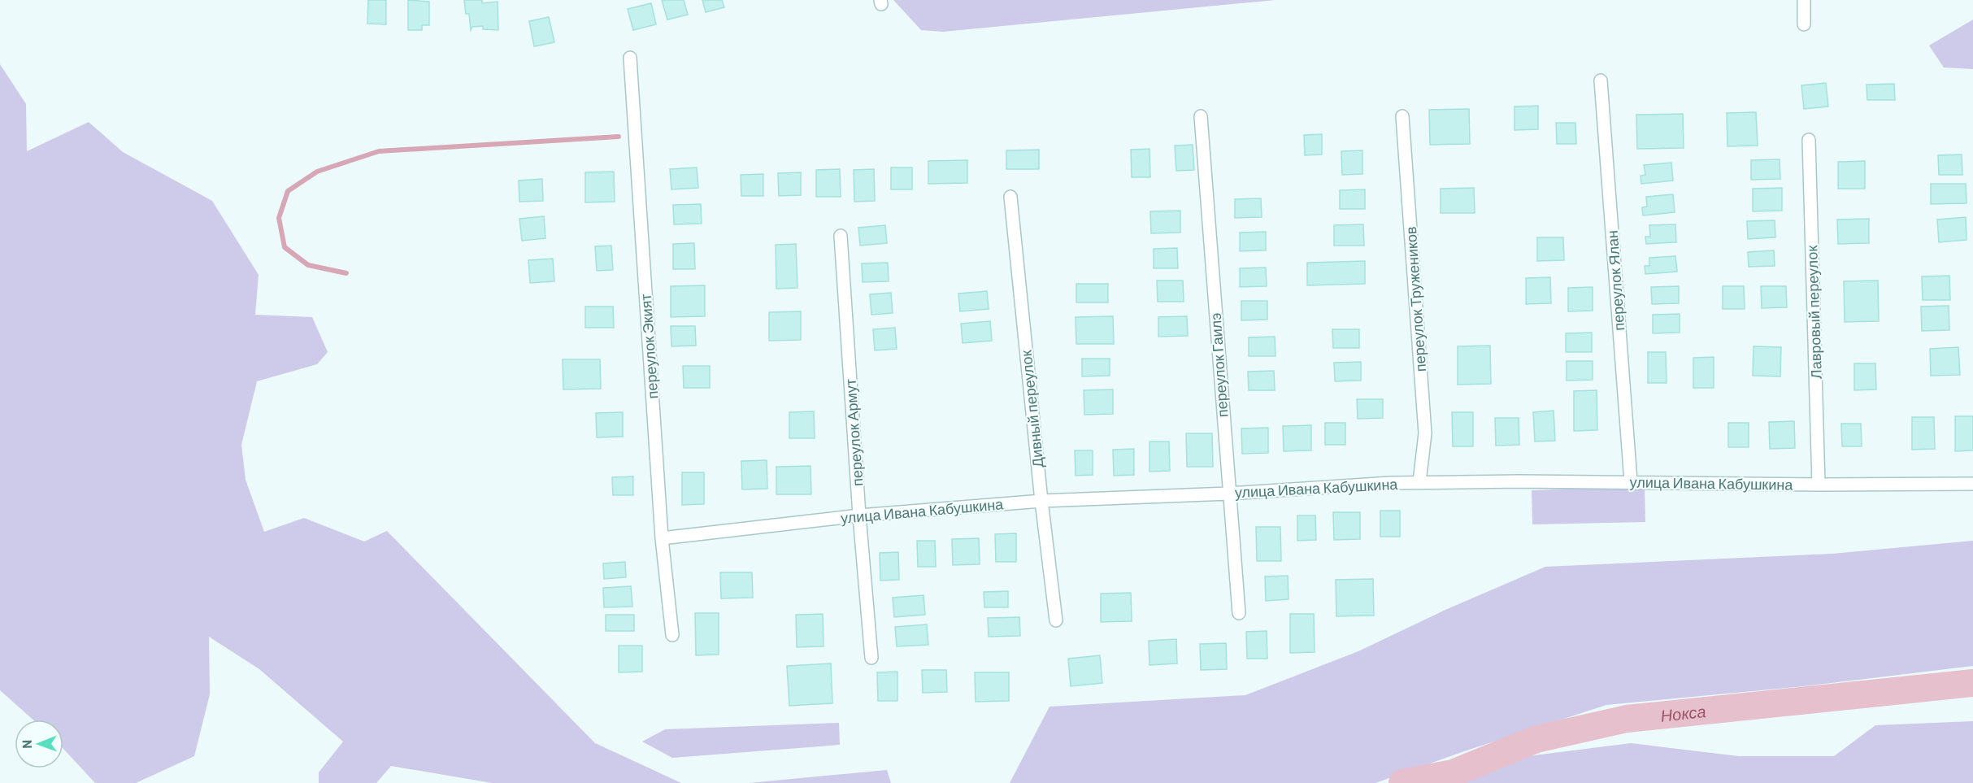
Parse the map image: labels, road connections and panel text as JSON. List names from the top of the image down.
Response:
{
  "streets": {
    "street": [
      "переулок Ялан",
      "переулок Тружеников",
      "Лавровый переулок",
      "переулок Экият",
      "переулок Гаилэ",
      "Дивный переулок",
      "переулок Армут",
      "улица Ивана Кабушкина"
    ]
  },
  "crossings": [
    ["переулок Ялан", "улица Ивана Кабушкина"],
    ["переулок Тружеников", "улица Ивана Кабушкина"],
    ["Лавровый переулок", "улица Ивана Кабушкина"],
    ["переулок Экият", "улица Ивана Кабушкина"],
    ["переулок Гаилэ", "улица Ивана Кабушкина"],
    ["Дивный переулок", "улица Ивана Кабушкина"],
    ["переулок Армут", "улица Ивана Кабушкина"]
  ],
  "water": ["Нокса"],
  "north": "left"
}
